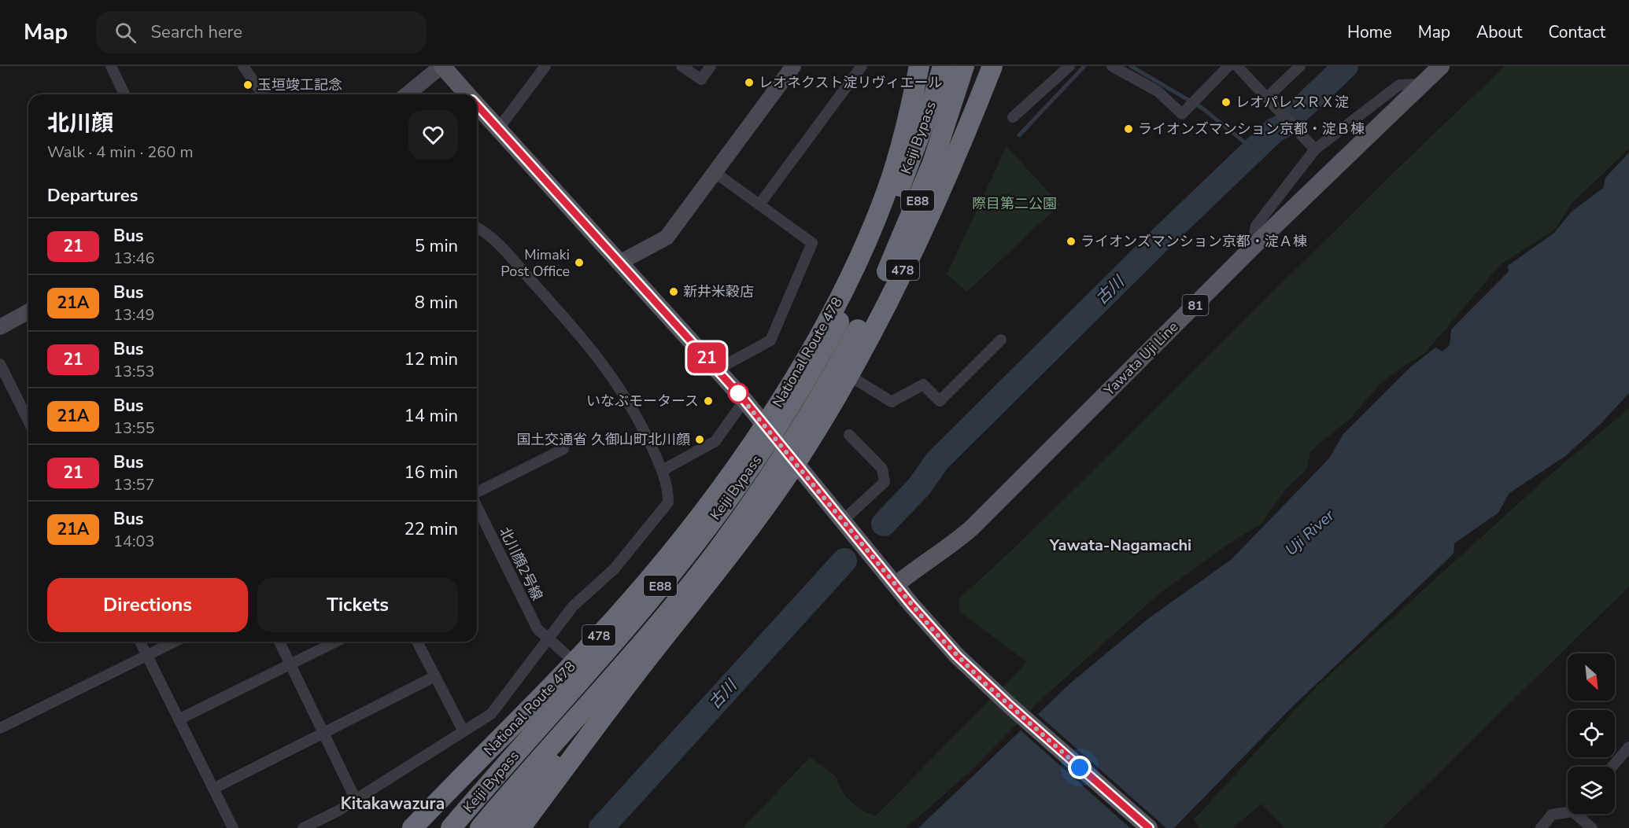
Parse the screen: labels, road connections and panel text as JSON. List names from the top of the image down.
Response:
{
  "streets": {
    "highway": [
      "Keiji Bypass",
      "E88",
      "478",
      "National Route 478"
    ],
    "main road": ["81", "Yawata Uji Line"],
    "street": ["北川顔2号線"]
  },
  "crossings": [
    ["National Route 478", "北川顔2号線"]
  ],
  "districts": ["Yawata-Nagamachi", "Kitakawazura"],
  "water": ["古川", "Uji River"],
  "parks": ["際目第二公園"],
  "places": [
    "レオネクスト淀リヴィエール",
    "玉垣竣工記念",
    "レオパレスＲＸ淀",
    "ライオンズマンション京都・淀Ｂ棟",
    "ライオンズマンション京都・淀Ａ棟",
    "Mimaki Post Office",
    "新井米穀店",
    "いなぶモータース",
    "国土交通省 久御山町北川顔"
  ],
  "lines": ["bus line 21"],
  "north": "bottom right",
  "page": {
    "header": "Map",
    "search": "Search here",
    "nav": [
      "Home",
      "Map",
      "About",
      "Contact"
    ],
    "on_map": "21",
    "heading": [
      ["北川顔", "Walk · 4 min · 260 m"],
      "Departures"
    ],
    "list": [
      {
        "mark": "21",
        "name": "Bus",
        "note": "13:46",
        "value": "5 min"
      },
      {
        "mark": "21A",
        "name": "Bus",
        "note": "13:49",
        "value": "8 min"
      },
      {
        "mark": "21",
        "name": "Bus",
        "note": "13:53",
        "value": "12 min"
      },
      {
        "mark": "21A",
        "name": "Bus",
        "note": "13:55",
        "value": "14 min"
      },
      {
        "mark": "21",
        "name": "Bus",
        "note": "13:57",
        "value": "16 min"
      },
      {
        "mark": "21A",
        "name": "Bus",
        "note": "14:03",
        "value": "22 min"
      }
    ],
    "buttons": ["Directions", "Tickets"]
  }
}
